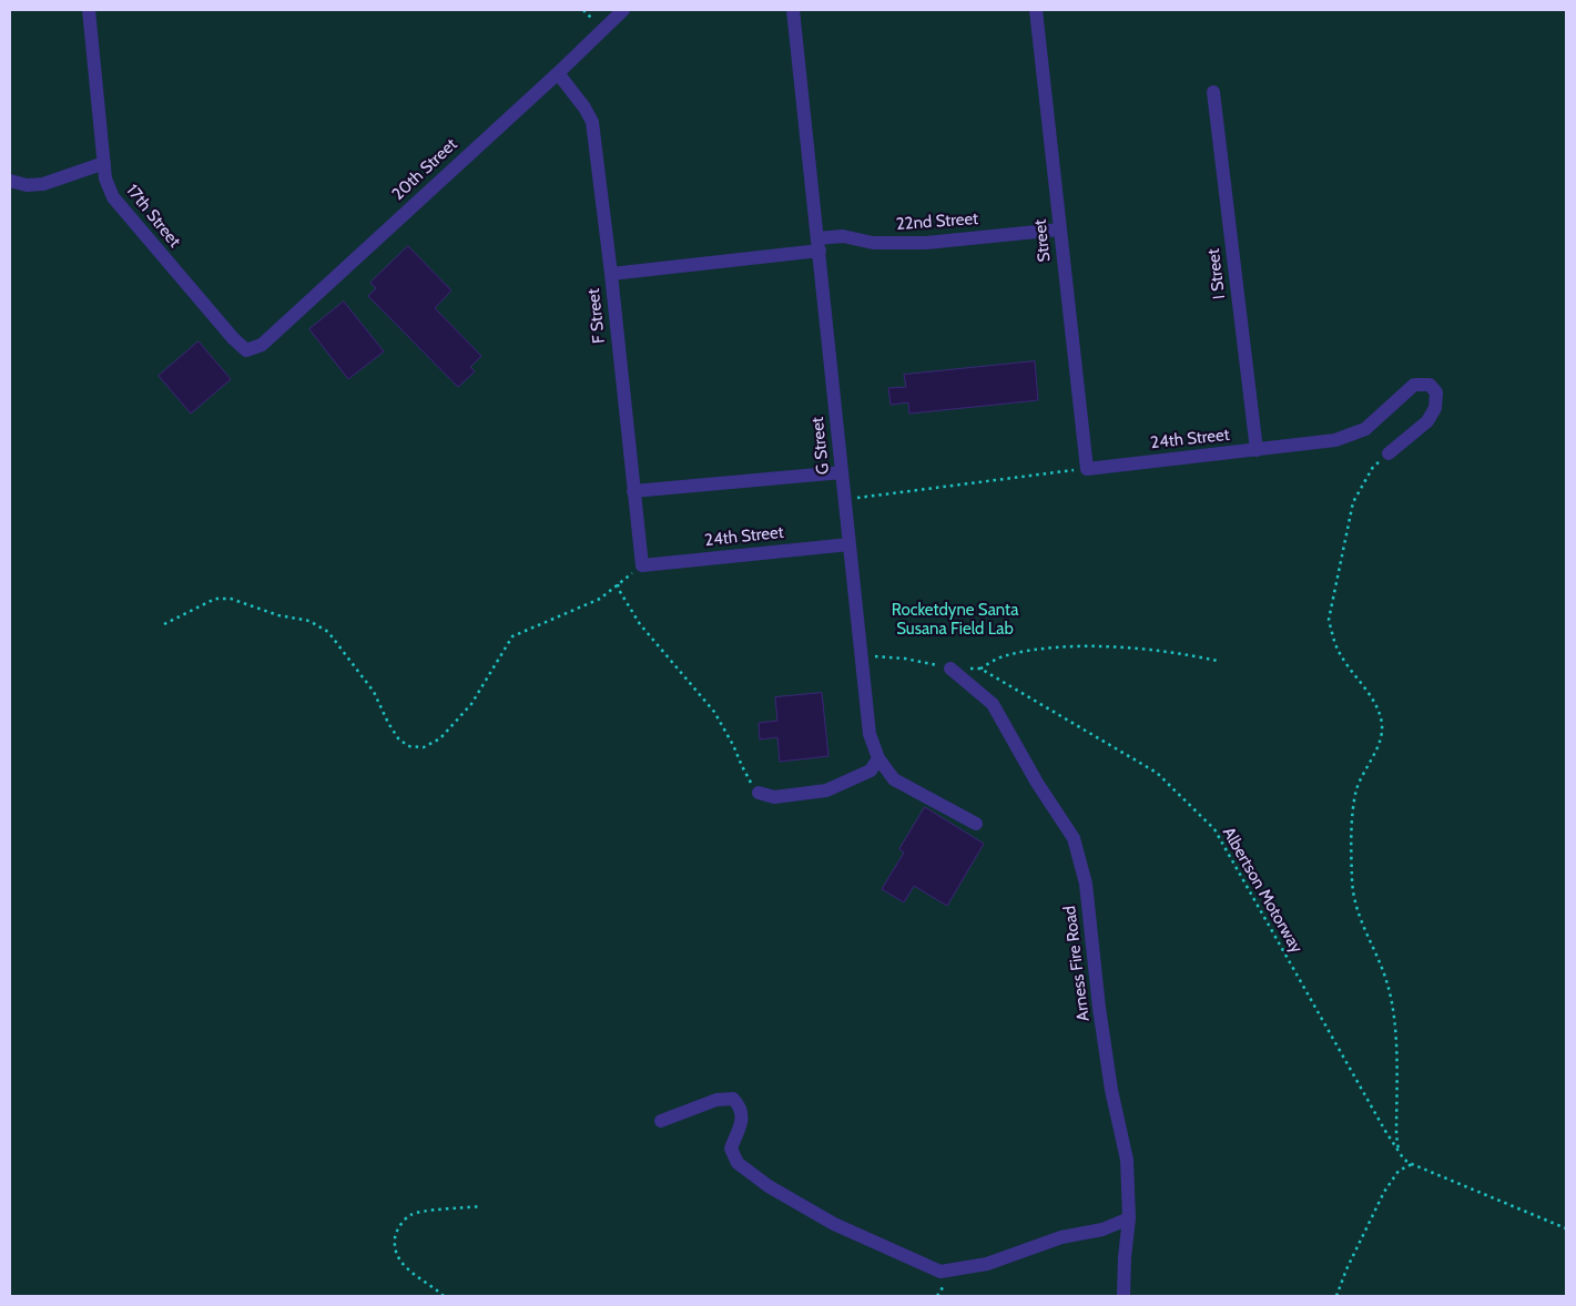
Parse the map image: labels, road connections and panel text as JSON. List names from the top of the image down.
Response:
{
  "streets": {
    "lane": [
      "20th Street",
      "17th Street",
      "22nd Street",
      "Street",
      "I Street",
      "F Street",
      "24th Street",
      "G Street",
      "Arness Fire Road"
    ],
    "path": ["Albertson Motorway"]
  },
  "crossings": [
    ["20th Street", "17th Street"],
    ["20th Street", "F Street"],
    ["22nd Street", "Street"],
    ["22nd Street", "F Street"],
    ["22nd Street", "G Street"],
    ["Street", "24th Street"],
    ["I Street", "24th Street"],
    ["F Street", "24th Street"],
    ["24th Street", "G Street"]
  ],
  "parks": ["Rocketdyne Santa Susana Field Lab"]
}
